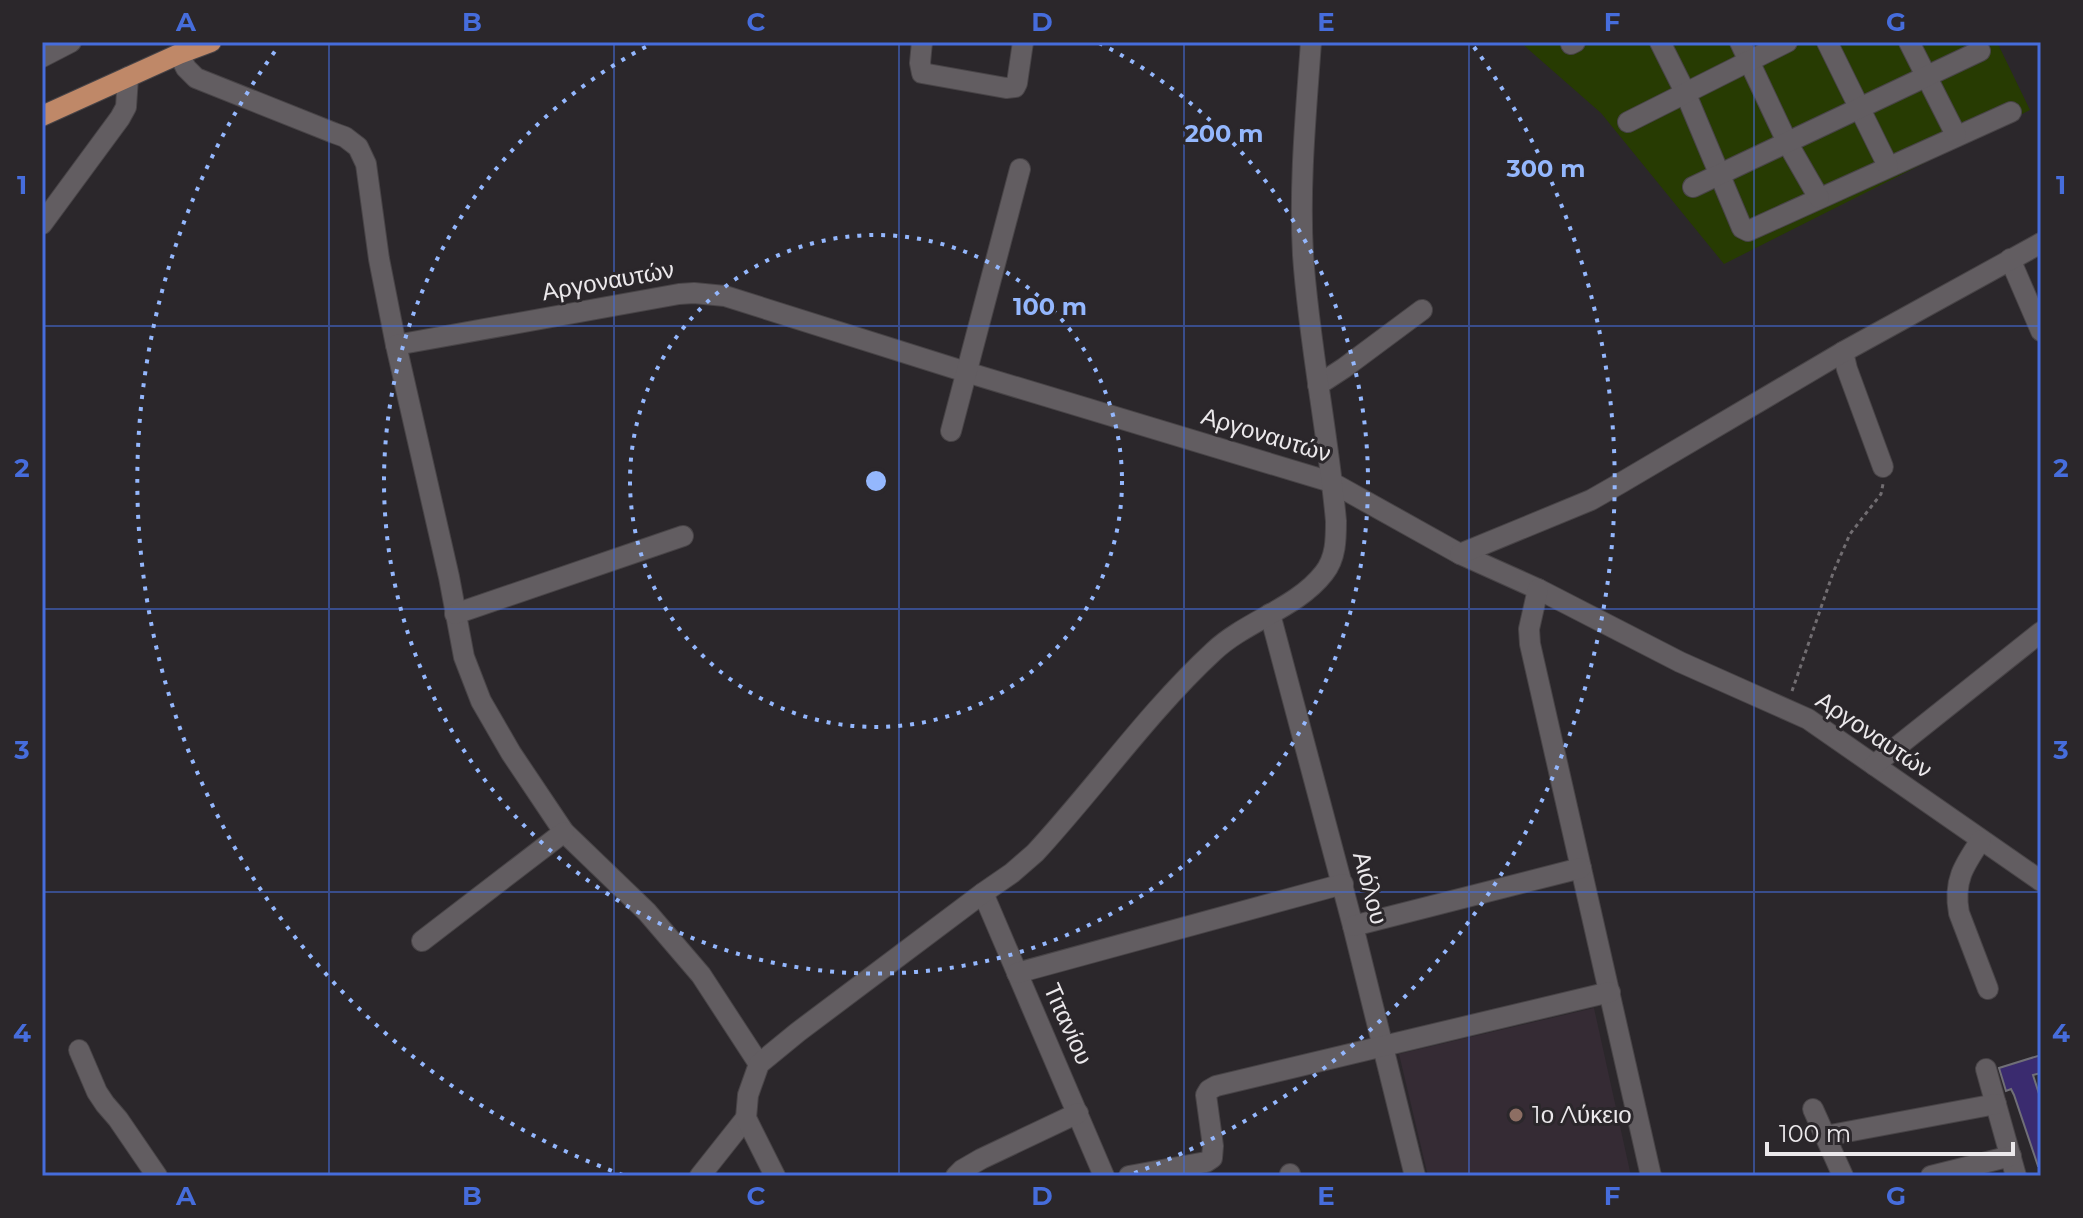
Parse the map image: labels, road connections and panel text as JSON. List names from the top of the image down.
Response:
{
  "streets": {
    "street": ["Αργοναυτών", "Αιόλου", "Τιτανίου"]
  },
  "places": ["1ο Λύκειο"],
  "scale_bar": "100 m",
  "grid": {
    "columns": [
      "A",
      "B",
      "C",
      "D",
      "E",
      "F",
      "G"
    ],
    "rows": [
      "1",
      "2",
      "3",
      "4"
    ]
  },
  "rings": ["200 m", "300 m", "100 m"]
}
